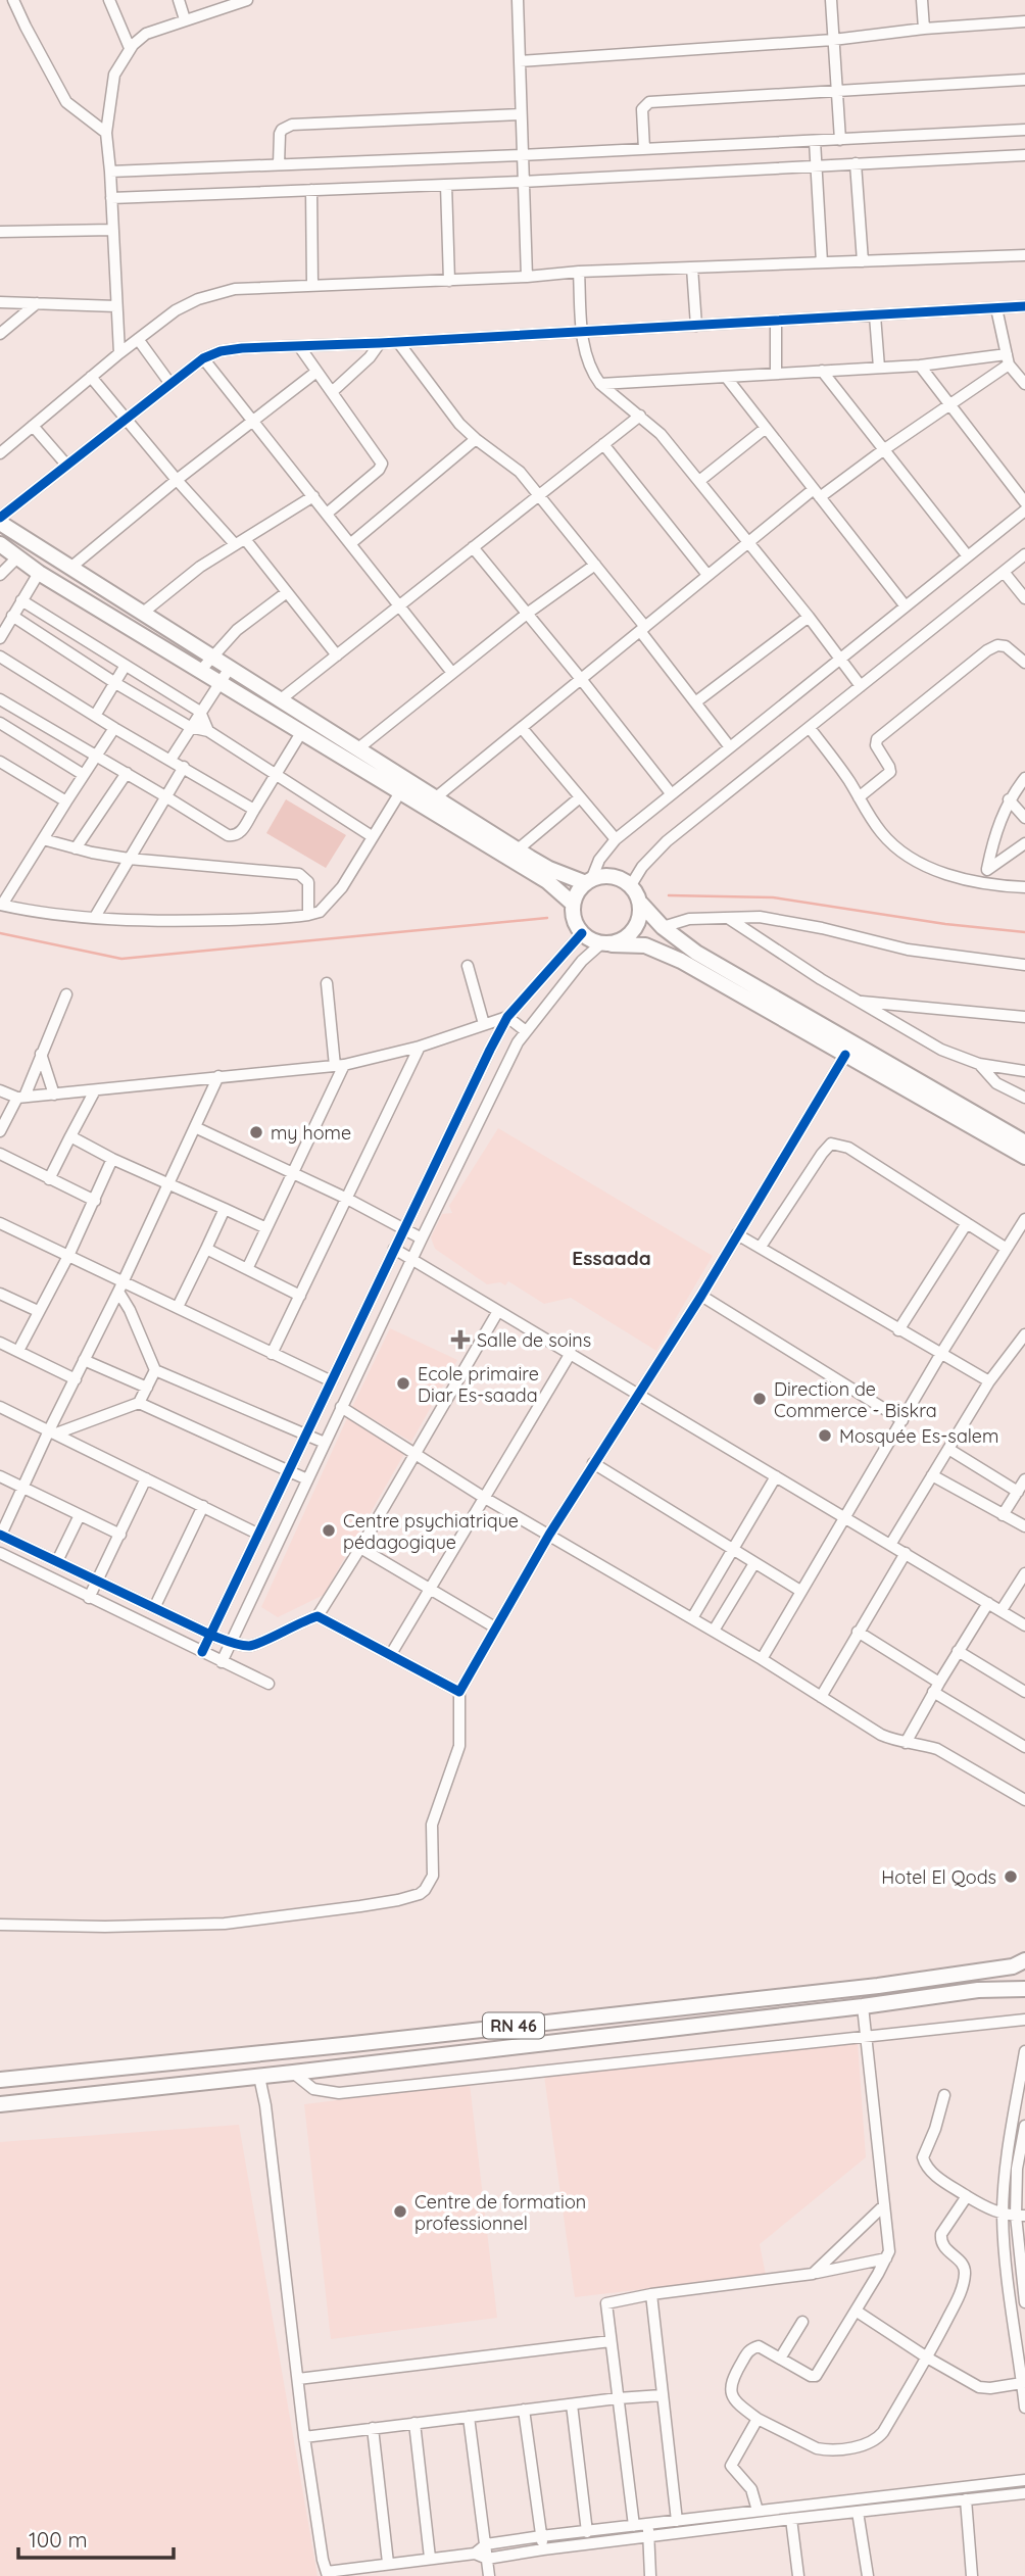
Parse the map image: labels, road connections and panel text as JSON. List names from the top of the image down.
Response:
{
  "streets": {
    "street": ["RN 46"]
  },
  "districts": ["Essaada"],
  "places": {
    "other": [
      "my home",
      "Ecole primaire Diar Es-saada",
      "Direction de Commerce - Biskra",
      "Mosquée Es-salem",
      "Centre psychiatrique pédagogique",
      "Hotel El Qods",
      "Centre de formation professionnel"
    ],
    "health": ["Salle de soins"]
  },
  "scale_bar": "100 m"
}
